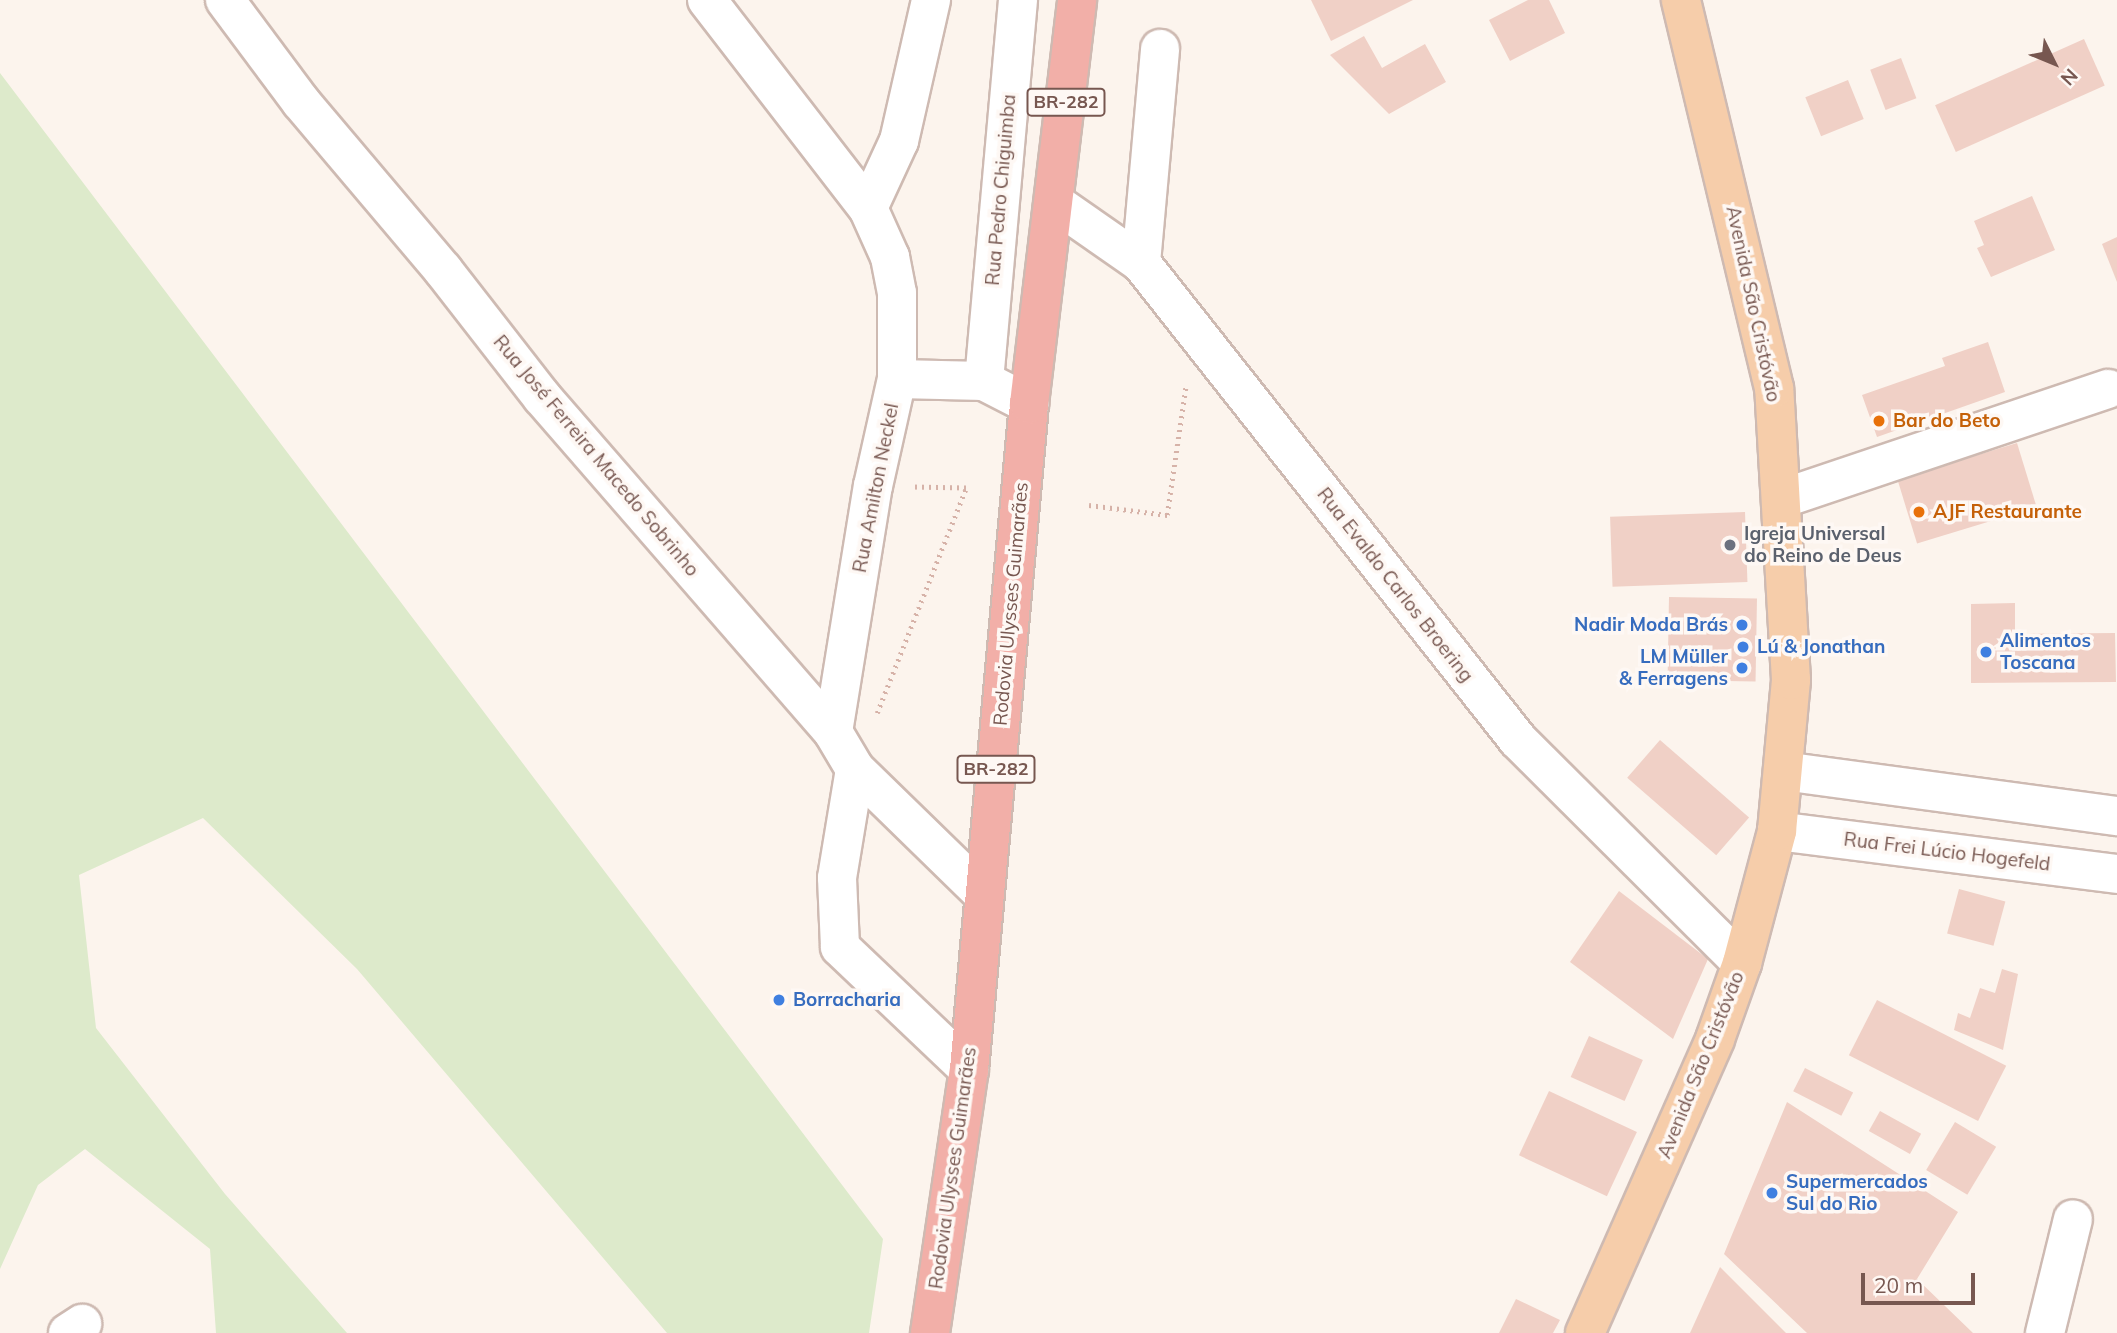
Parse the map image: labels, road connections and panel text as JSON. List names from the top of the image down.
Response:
{
  "streets": {
    "highway": ["BR-282", "Rodovia Ulysses Guimarães"],
    "main road": ["Avenida São Cristóvão"],
    "street": [
      "Rua Pedro Chiguimba",
      "Rua José Ferreira Macedo Sobrinho",
      "Rua Amilton Neckel",
      "Rua Evaldo Carlos Broering",
      "Rua Frei Lúcio Hogefeld"
    ]
  },
  "crossings": [
    ["Rua Pedro Chiguimba", "Rua Amilton Neckel"],
    ["Avenida São Cristóvão", "Rua Evaldo Carlos Broering"],
    ["Avenida São Cristóvão", "Rua Frei Lúcio Hogefeld"],
    ["Rua José Ferreira Macedo Sobrinho", "Rua Amilton Neckel"],
    ["Rua José Ferreira Macedo Sobrinho", "Rodovia Ulysses Guimarães"],
    ["Rua Amilton Neckel", "Rodovia Ulysses Guimarães"],
    ["Rua Evaldo Carlos Broering", "Rodovia Ulysses Guimarães"]
  ],
  "places": [
    "Bar do Beto",
    "AJF Restaurante",
    "Igreja Universal do Reino de Deus",
    "Nadir Moda Brás",
    "Lú & Jonathan",
    "Alimentos Toscana",
    "LM Müller & Ferragens",
    "Borracharia",
    "Supermercados Sul do Rio"
  ],
  "scale_bar": "20 m",
  "north": "bottom right"
}
